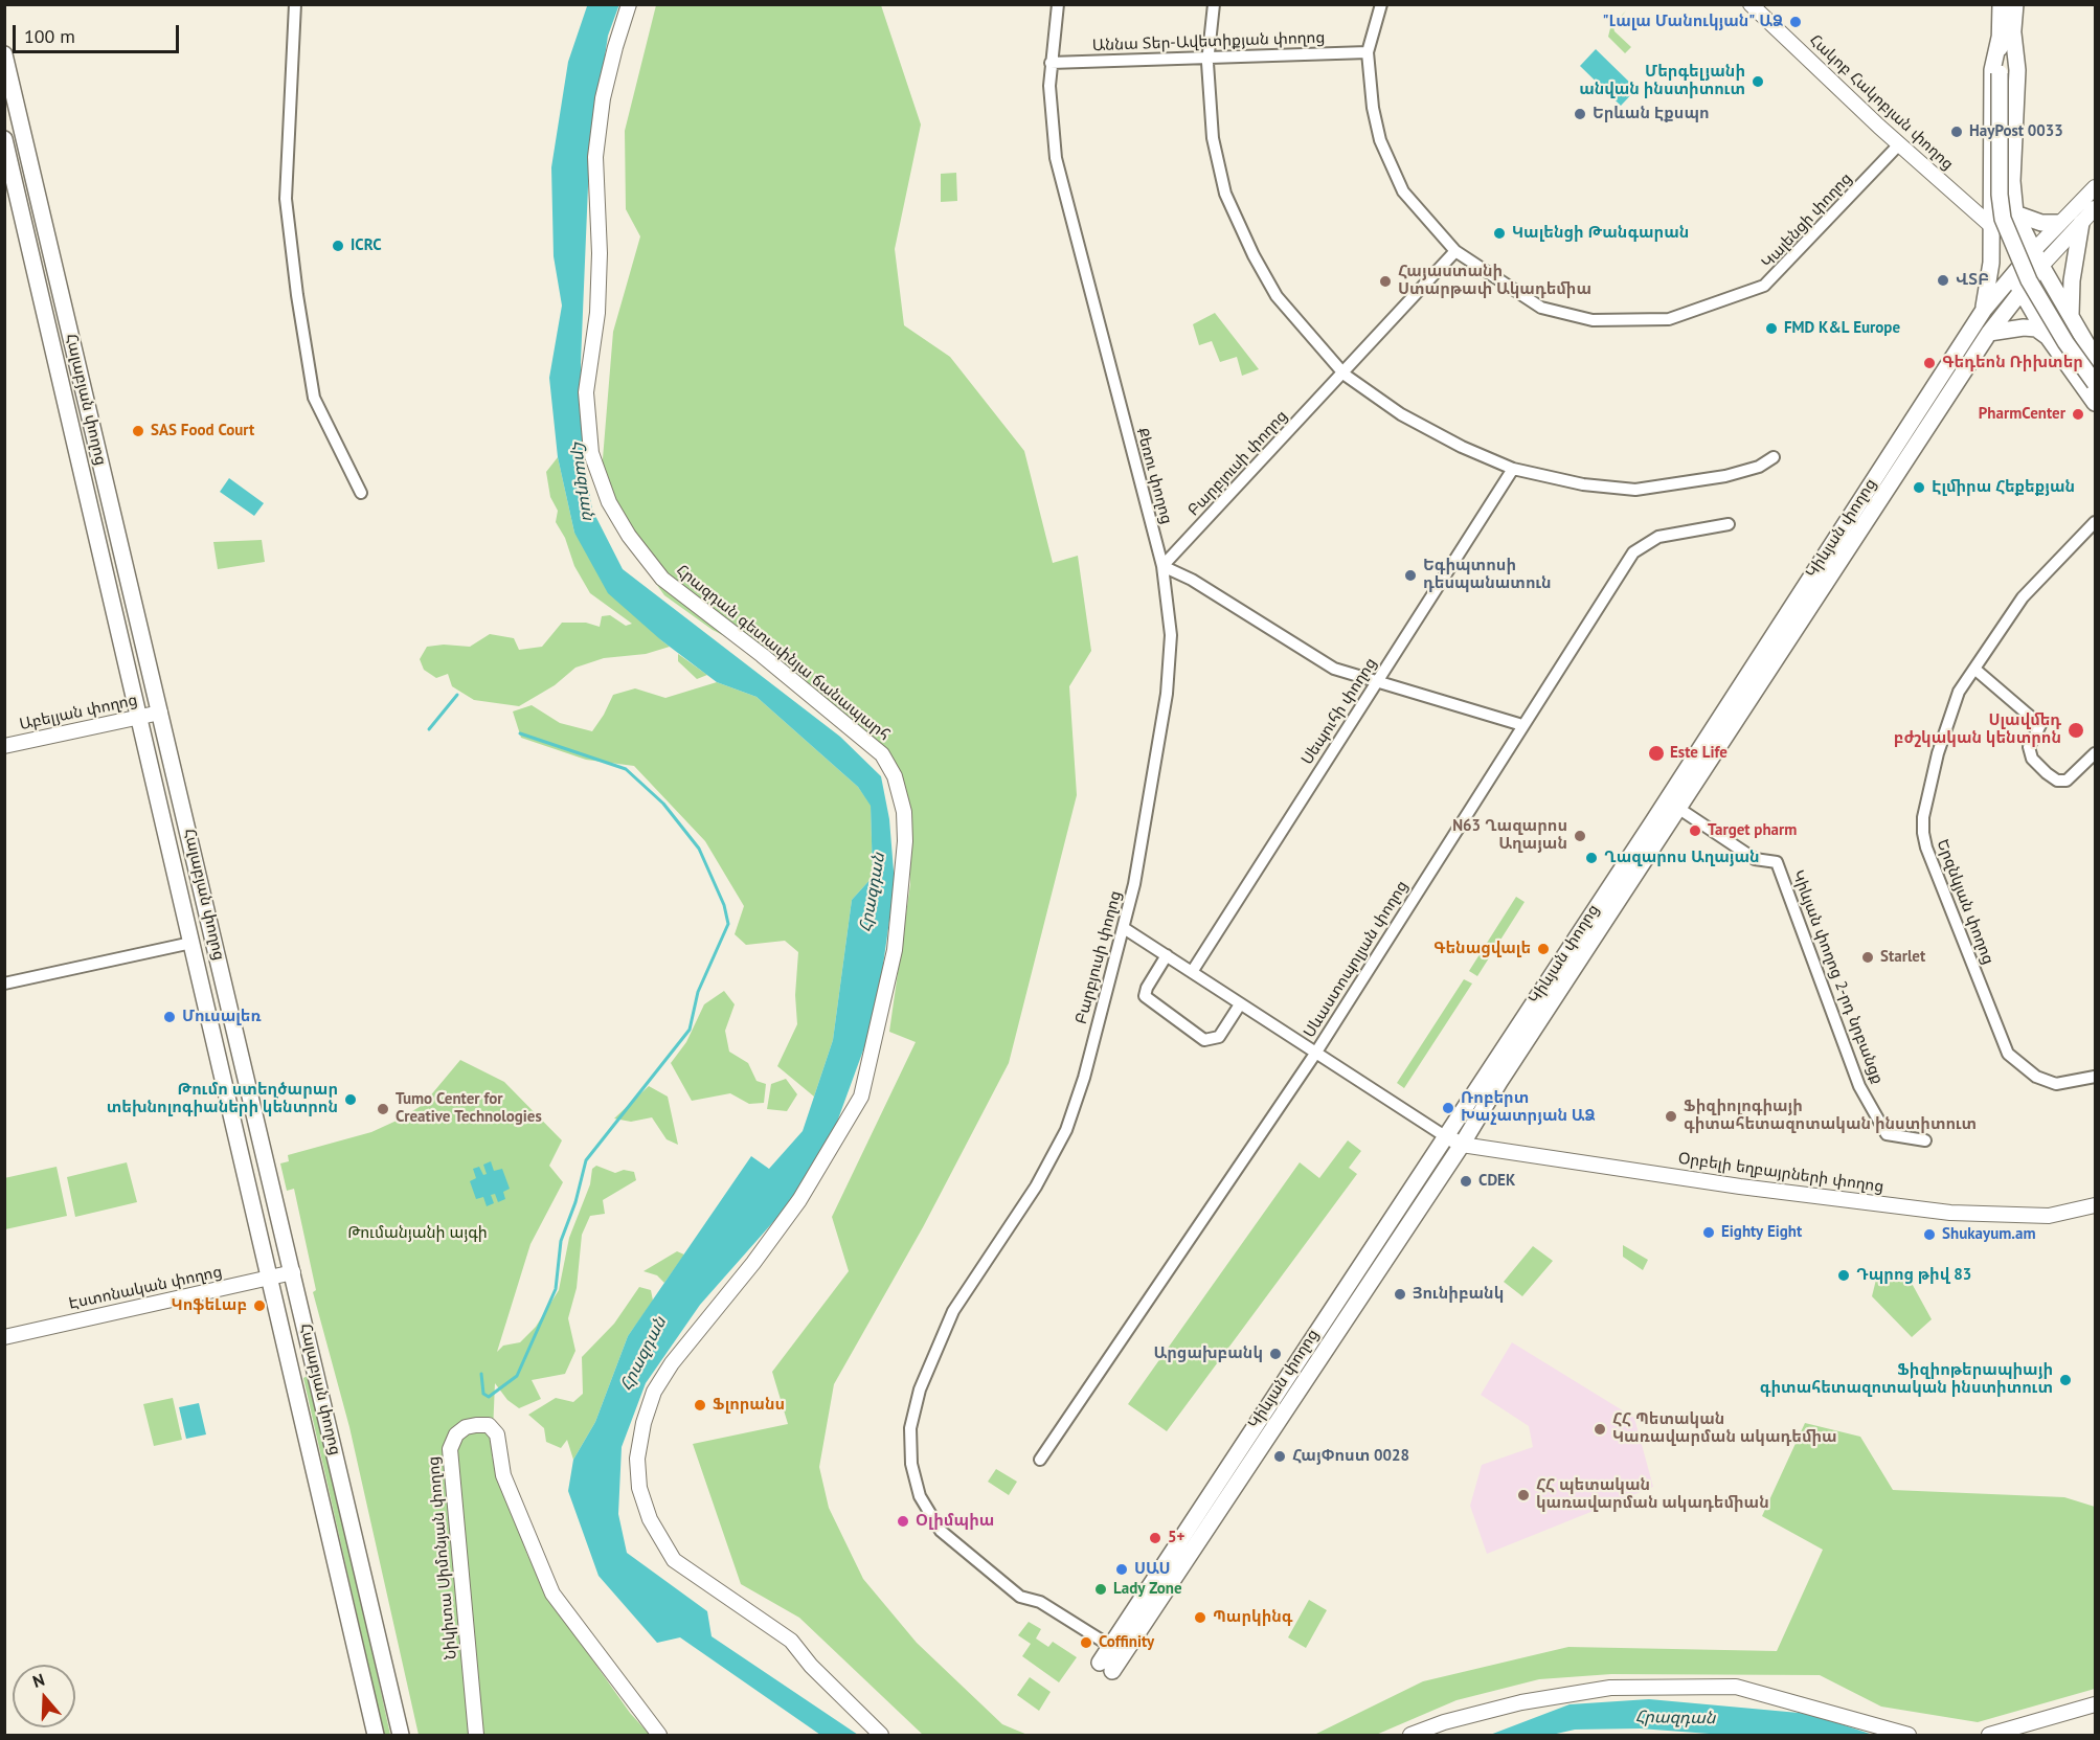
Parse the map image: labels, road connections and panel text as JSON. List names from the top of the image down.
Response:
{
  "streets": {
    "main road": ["Հալաբյան փողոց", "Կիևյան փողոց"],
    "street": [
      "Աննա Տեր-Ավետիքյան փողոց",
      "Հակոբ Հակոբյան փողոց",
      "Կալենցի փողոց",
      "Բարբյուսի փողոց",
      "Քեռու փողոց",
      "Հրազդան գետափնյա ճանապարհ",
      "Սեպուհի փողոց",
      "Աբելյան փողոց",
      "Երզնկյան փողոց",
      "Սևաստոպոլյան փողոց",
      "Կիևյան փողոց 2-րդ նրբանցք",
      "Օրբելի եղբայրների փողոց",
      "Էստոնական փողոց",
      "Նիկիտա Սիմոնյան փողոց"
    ]
  },
  "crossings": [
    ["Աննա Տեր-Ավետիքյան փողոց", "Կալենցի փողոց"],
    ["Աննա Տեր-Ավետիքյան փողոց", "Քեռու փողոց"],
    ["Հակոբ Հակոբյան փողոց", "Կալենցի փողոց"],
    ["Կալենցի փողոց", "Բարբյուսի փողոց"],
    ["Հալաբյան փողոց", "Աբելյան փողոց"],
    ["Հալաբյան փողոց", "Էստոնական փողոց"],
    ["Բարբյուսի փողոց", "Քեռու փողոց"],
    ["Բարբյուսի փողոց", "Կիևյան փողոց"],
    ["Կիևյան փողոց", "Կիևյան փողոց 2-րդ նրբանցք"],
    ["Կիևյան փողոց", "Օրբելի եղբայրների փողոց"]
  ],
  "water": ["Հրազդան"],
  "parks": ["Թումանյանի այգի"],
  "places": [
    "\"Լալա Մանուկյան\" ԱՁ",
    "Մերգելյանի անվան ինստիտուտ",
    "Երևան Էքսպո",
    "HayPost 0033",
    "Կալենցի Թանգարան",
    "ICRC",
    "ՎՏԲ",
    "Հայաստանի Ստարթափ Ակադեմիա",
    "FMD K&L Europe",
    "Գեդեոն Ռիխտեր",
    "PharmCenter",
    "SAS Food Court",
    "Էլմիրա Հեքեքյան",
    "Եգիպտոսի դեսպանատուն",
    "Սլավմեդ բժշկական կենտրոն",
    "Este Life",
    "Target pharm",
    "N63 Ղազարոս Աղայան",
    "Ղազարոս Աղայան",
    "Գենացվալե",
    "Starlet",
    "Մուսալեռ",
    "Թումո ստեղծարար տեխնոլոգիաների կենտրոն",
    "Ռոբերտ Խաչատրյան ԱՁ",
    "Tumo Center for Creative Technologies",
    "Ֆիզիոլոգիայի գիտահետազոտական ինստիտուտ",
    "CDEK",
    "Eighty Eight",
    "Shukayum.am",
    "Դպրոց թիվ 83",
    "Յունիբանկ",
    "ԿոֆեԼաբ",
    "Արցախբանկ",
    "Ֆիզիոթերապիայի գիտահետազոտական ինստիտուտ",
    "Ֆլորանս",
    "ՀՀ Պետական Կառավարման ակադեմիա",
    "ՀայՓոստ 0028",
    "ՀՀ պետական կառավարման ակադեմիան",
    "Օլիմպիա",
    "5+",
    "ՍԱՍ",
    "Lady Zone",
    "Պարկինգ",
    "Coffinity"
  ],
  "scale_bar": "100 m",
  "north": "top"
}
